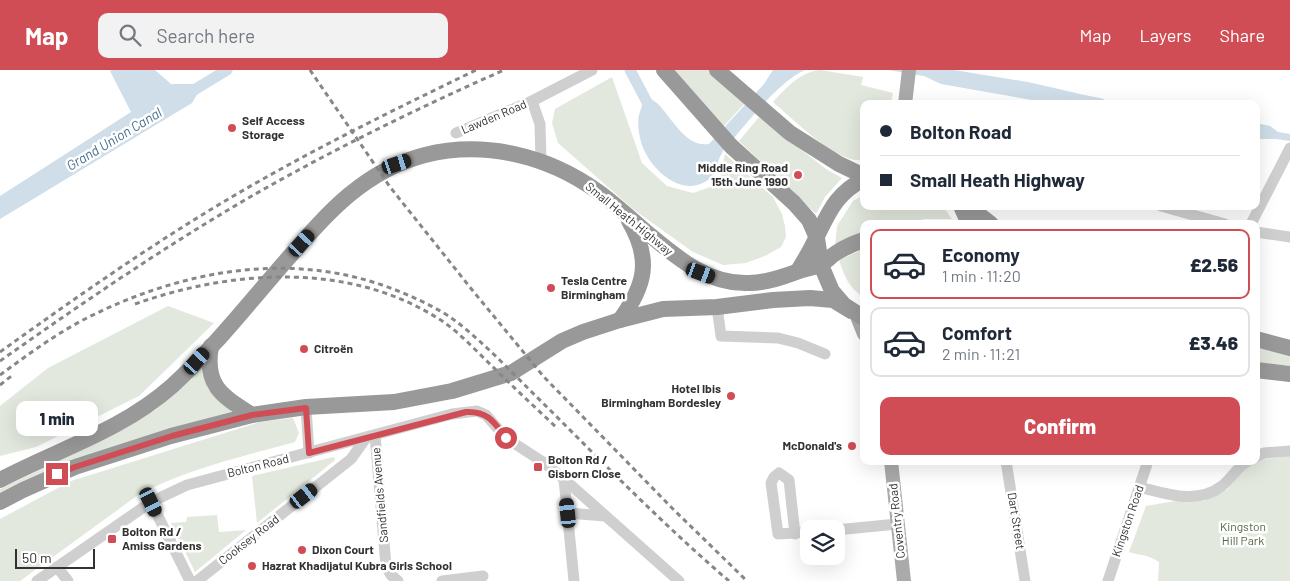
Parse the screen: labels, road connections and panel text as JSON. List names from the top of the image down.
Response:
{
  "streets": {
    "highway": ["Small Heath Highway"],
    "main road": ["Coventry Road"],
    "street": [
      "Lawden Road",
      "Bolton Road",
      "Sandfields Avenue",
      "Dart Street",
      "Kingston Road",
      "Cooksey Road"
    ]
  },
  "crossings": [
    ["Lawden Road", "Small Heath Highway"],
    ["Bolton Road", "Sandfields Avenue"],
    ["Bolton Road", "Cooksey Road"],
    ["Sandfields Avenue", "Cooksey Road"]
  ],
  "water": ["Grand Union Canal"],
  "parks": ["Kingston Hill Park"],
  "places": {
    "other": [
      "Self Access Storage",
      "Middle Ring Road 15th June 1990",
      "Tesla Centre Birmingham",
      "Citroën",
      "Hotel Ibis Birmingham Bordesley",
      "McDonald's",
      "Dixon Court",
      "Hazrat Khadijatul Kubra Girls School"
    ],
    "transit": ["Bolton Rd / Gisborn Close", "Bolton Rd / Amiss Gardens"]
  },
  "scale_bar": "50 m",
  "page": {
    "header": "Map",
    "search": "Search here",
    "nav": ["Map", "Layers", "Share"],
    "banner": ["Bolton Road", "Small Heath Highway"],
    "list": [
      {
        "name": "Economy",
        "note": "1 min · 11:20",
        "value": "£2.56"
      },
      {
        "name": "Comfort",
        "note": "2 min · 11:21",
        "value": "£3.46"
      }
    ],
    "buttons": "Confirm",
    "bubble": "1 min",
    "scale": "50 m"
  }
}
